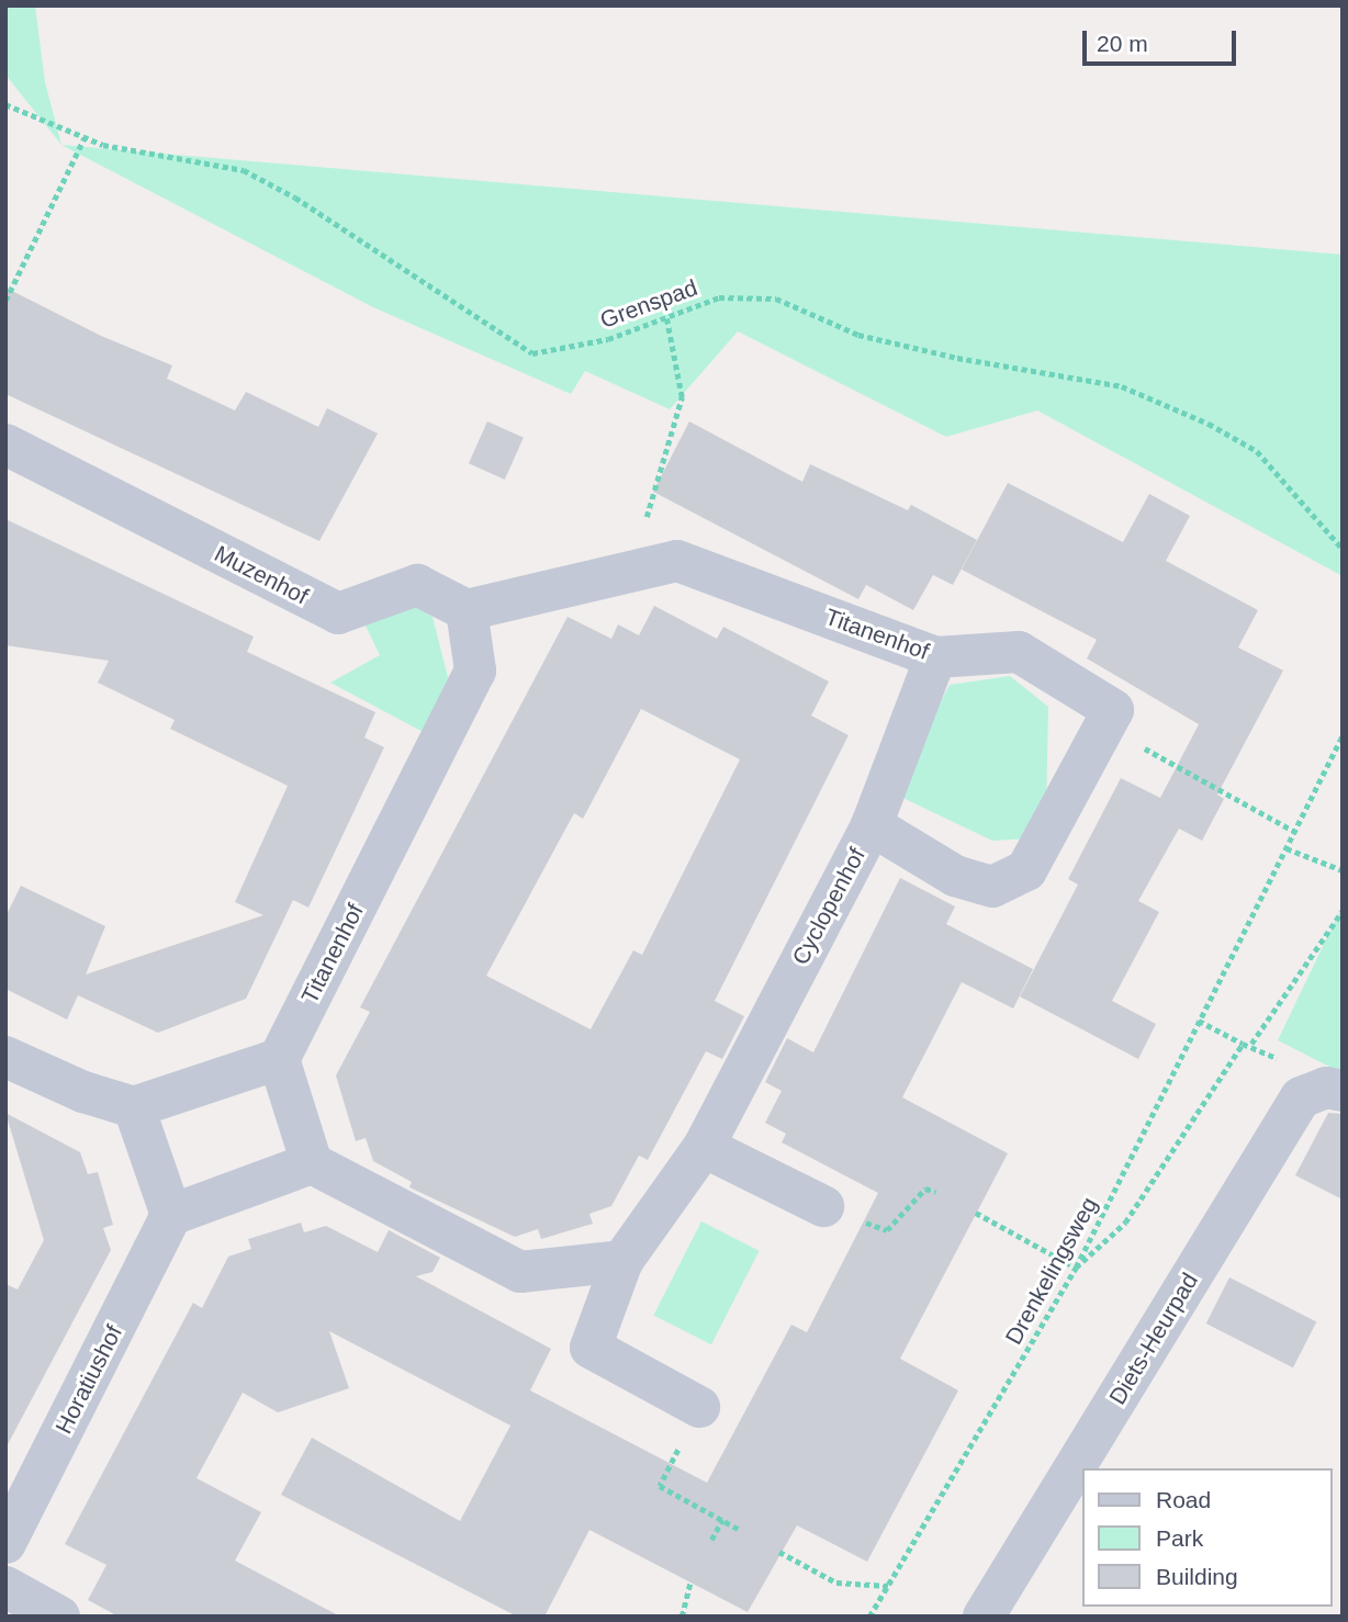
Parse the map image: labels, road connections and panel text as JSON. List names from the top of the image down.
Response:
{
  "streets": {
    "street": [
      "Muzenhof",
      "Titanenhof",
      "Cyclopenhof",
      "Diets-Heurpad",
      "Horatiushof"
    ],
    "path": ["Grenspad", "Drenkelingsweg"]
  },
  "crossings": [
    ["Muzenhof", "Titanenhof"],
    ["Titanenhof", "Cyclopenhof"]
  ],
  "legend": ["Road", "Park", "Building"],
  "scale_bar": "20 m"
}
